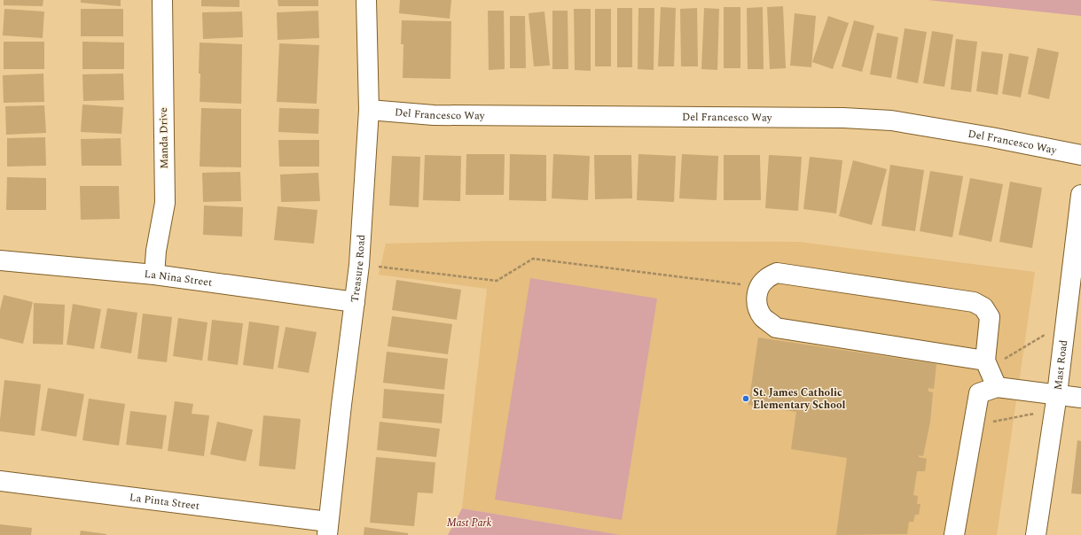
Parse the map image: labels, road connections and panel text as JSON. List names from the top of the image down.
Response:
{
  "streets": {
    "street": [
      "Del Francesco Way",
      "Manda Drive",
      "Treasure Road",
      "La Nina Street",
      "Mast Road",
      "La Pinta Street"
    ]
  },
  "crossings": [
    ["Del Francesco Way", "Treasure Road"],
    ["Manda Drive", "La Nina Street"],
    ["Treasure Road", "La Nina Street"],
    ["Treasure Road", "La Pinta Street"]
  ],
  "parks": ["Mast Park"],
  "places": ["St. James Catholic Elementary School"]
}
